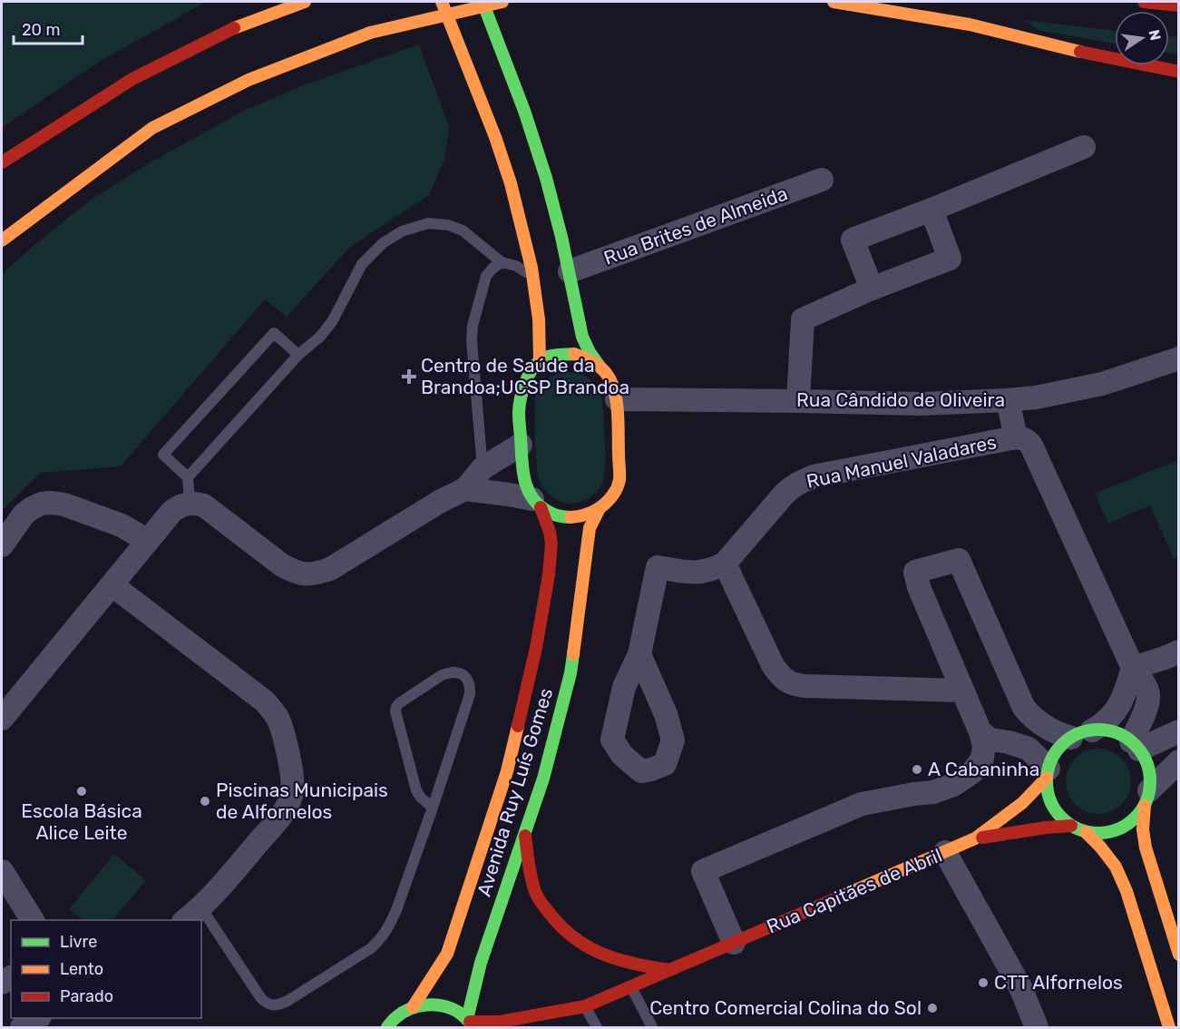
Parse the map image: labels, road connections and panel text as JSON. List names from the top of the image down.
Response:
{
  "streets": {
    "main road": ["Avenida Ruy Luís Gomes", "Rua Capitães de Abril"],
    "street": ["Rua Brites de Almeida", "Rua Cândido de Oliveira", "Rua Manuel Valadares"]
  },
  "crossings": [
    ["Rua Cândido de Oliveira", "Avenida Ruy Luís Gomes"],
    ["Avenida Ruy Luís Gomes", "Rua Capitães de Abril"]
  ],
  "places": {
    "health": ["Centro de Saúde da Brandoa;UCSP Brandoa"],
    "other": [
      "A Cabaninha",
      "Escola Básica Alice Leite",
      "Piscinas Municipais de Alfornelos",
      "CTT Alfornelos",
      "Centro Comercial Colina do Sol"
    ]
  },
  "legend": ["Livre", "Lento", "Parado"],
  "scale_bar": "20 m",
  "north": "right"
}
